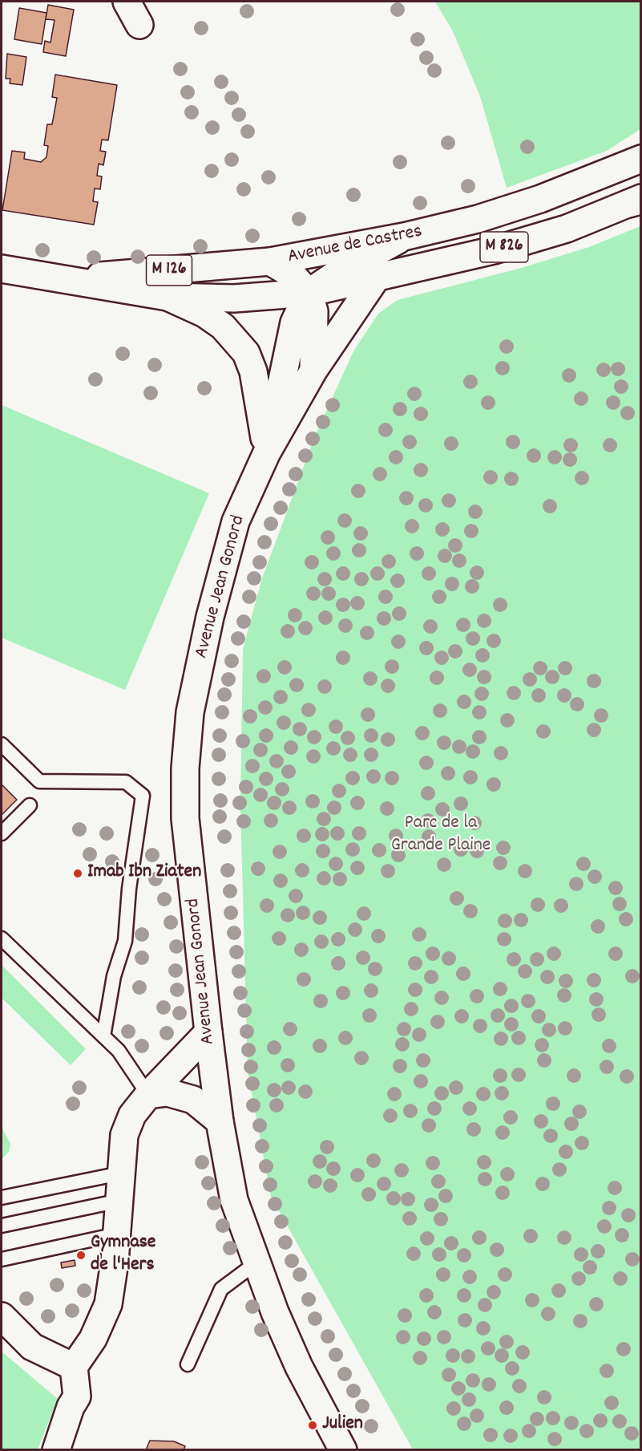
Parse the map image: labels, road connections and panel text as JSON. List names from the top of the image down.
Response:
{
  "streets": {
    "street": [
      "Avenue de Castres",
      "M 826",
      "M 126",
      "Avenue Jean Gonord"
    ]
  },
  "crossings": [
    ["Avenue de Castres", "Avenue Jean Gonord"]
  ],
  "parks": ["Parc de la Grande Plaine"],
  "places": ["Imab Ibn Ziaten", "Gymnase de l'Hers", "Julien"]
}
